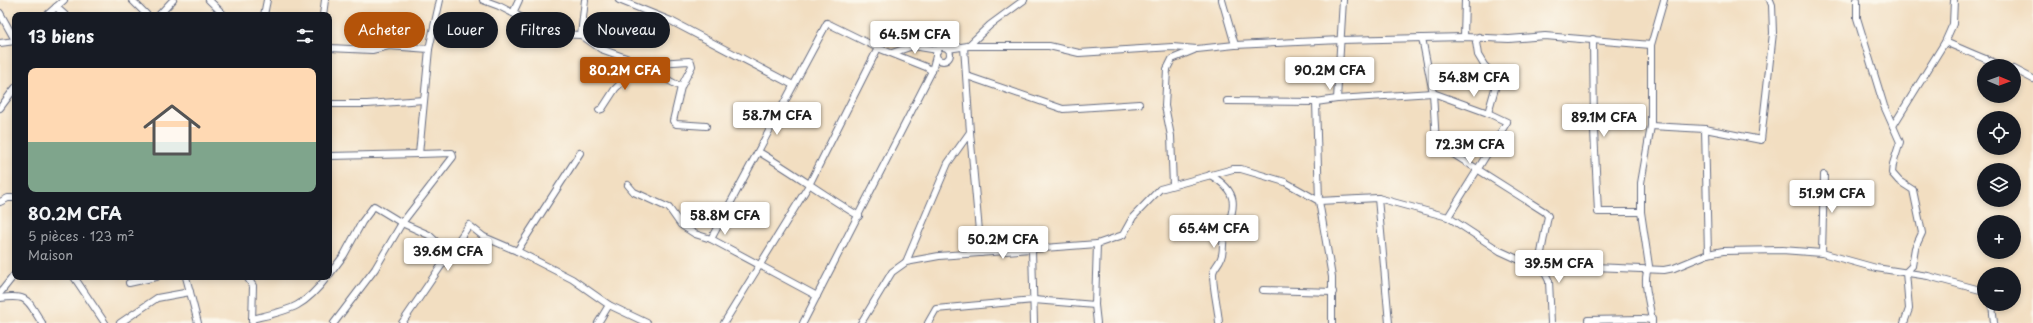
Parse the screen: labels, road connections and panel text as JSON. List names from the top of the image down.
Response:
{
  "north": "right",
  "page": {
    "chip": [
      "Acheter",
      "Louer",
      "Filtres",
      "Nouveau"
    ],
    "heading": "13 biens",
    "price": [
      "64.5M CFA",
      "80.2M CFA",
      "90.2M CFA",
      "54.8M CFA",
      "58.7M CFA",
      "89.1M CFA",
      "72.3M CFA",
      "51.9M CFA",
      "58.8M CFA",
      "65.4M CFA",
      "50.2M CFA",
      "39.6M CFA",
      "39.5M CFA"
    ],
    "map_buttons": ["+", "−"],
    "list": [
      {
        "name": "80.2M CFA",
        "note": "5 pièces · 123 m² · Maison"
      }
    ]
  }
}
